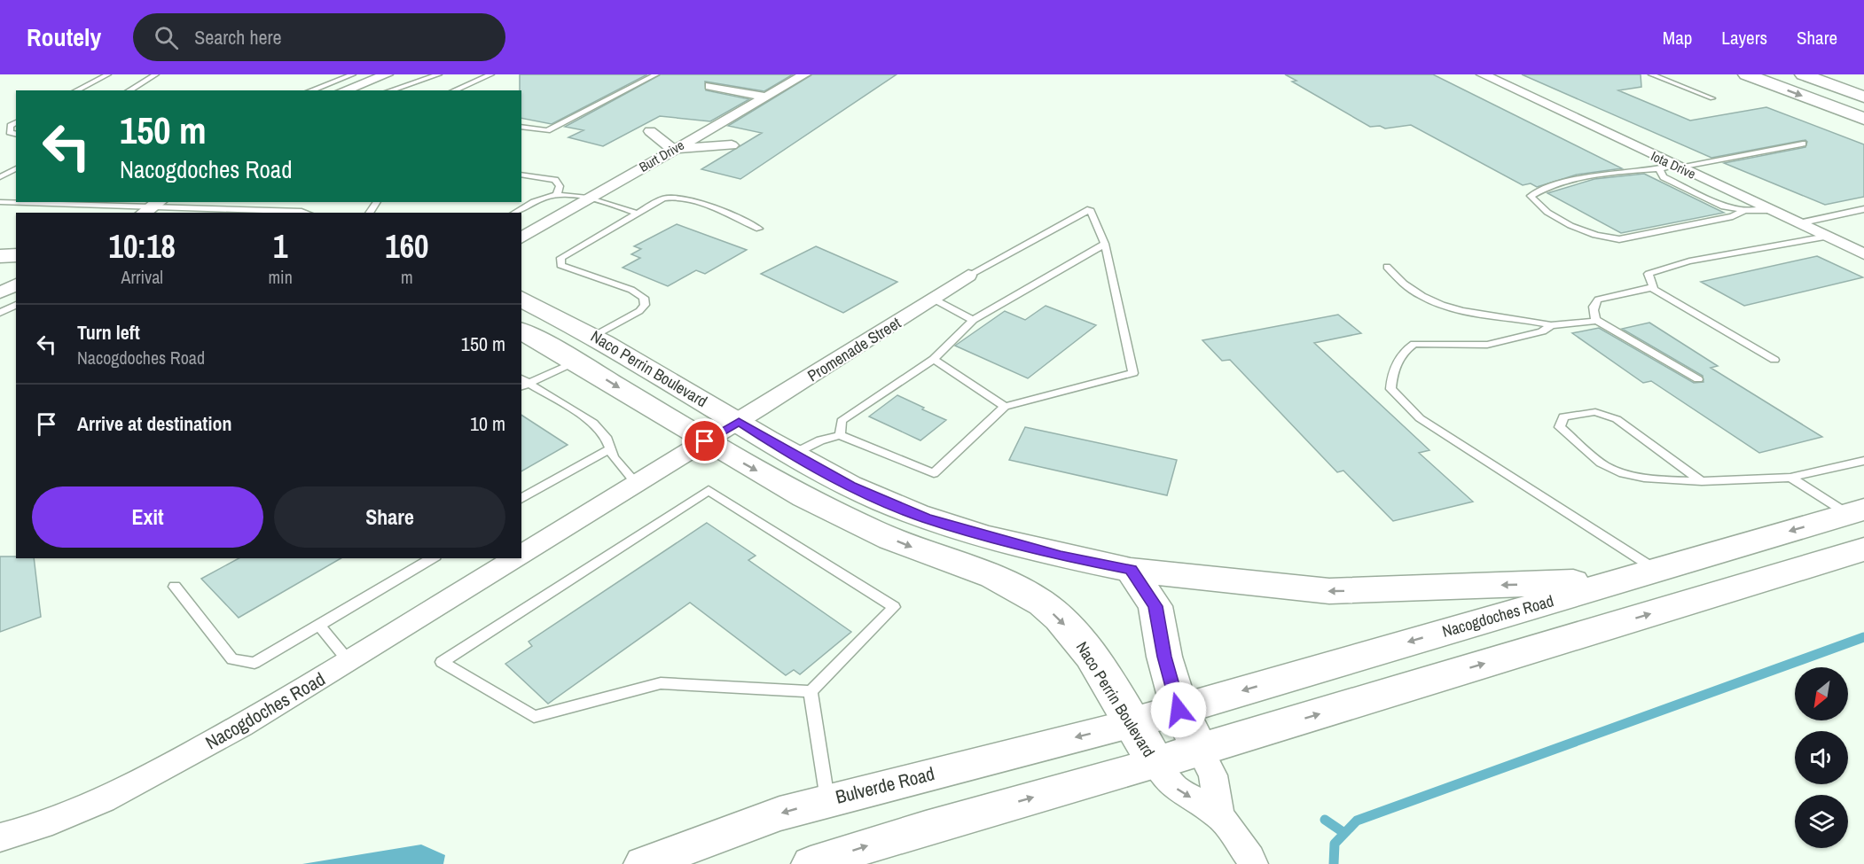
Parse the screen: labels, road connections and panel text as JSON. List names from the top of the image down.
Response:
{
  "streets": {
    "main road": ["Naco Perrin Boulevard", "Nacogdoches Road"],
    "street": [
      "Burt Drive",
      "Iota Drive",
      "Promenade Street",
      "Bulverde Road"
    ]
  },
  "crossings": [
    ["Promenade Street", "Naco Perrin Boulevard"],
    ["Promenade Street", "Nacogdoches Road"],
    ["Naco Perrin Boulevard", "Nacogdoches Road"],
    ["Naco Perrin Boulevard", "Bulverde Road"],
    ["Nacogdoches Road", "Bulverde Road"]
  ],
  "one_way": ["Nacogdoches Road"],
  "north": "bottom left",
  "page": {
    "header": "Routely",
    "search": "Search here",
    "nav": ["Map", "Layers", "Share"],
    "turn": ["150 m", "Nacogdoches Road"],
    "eta": [
      "10:18",
      "Arrival",
      "1",
      "min",
      "160",
      "m"
    ],
    "list": [
      {
        "name": "Turn left",
        "note": "Nacogdoches Road",
        "value": "150 m"
      },
      {
        "name": "Arrive at destination",
        "value": "10 m"
      }
    ],
    "buttons": ["Exit", "Share"]
  }
}
